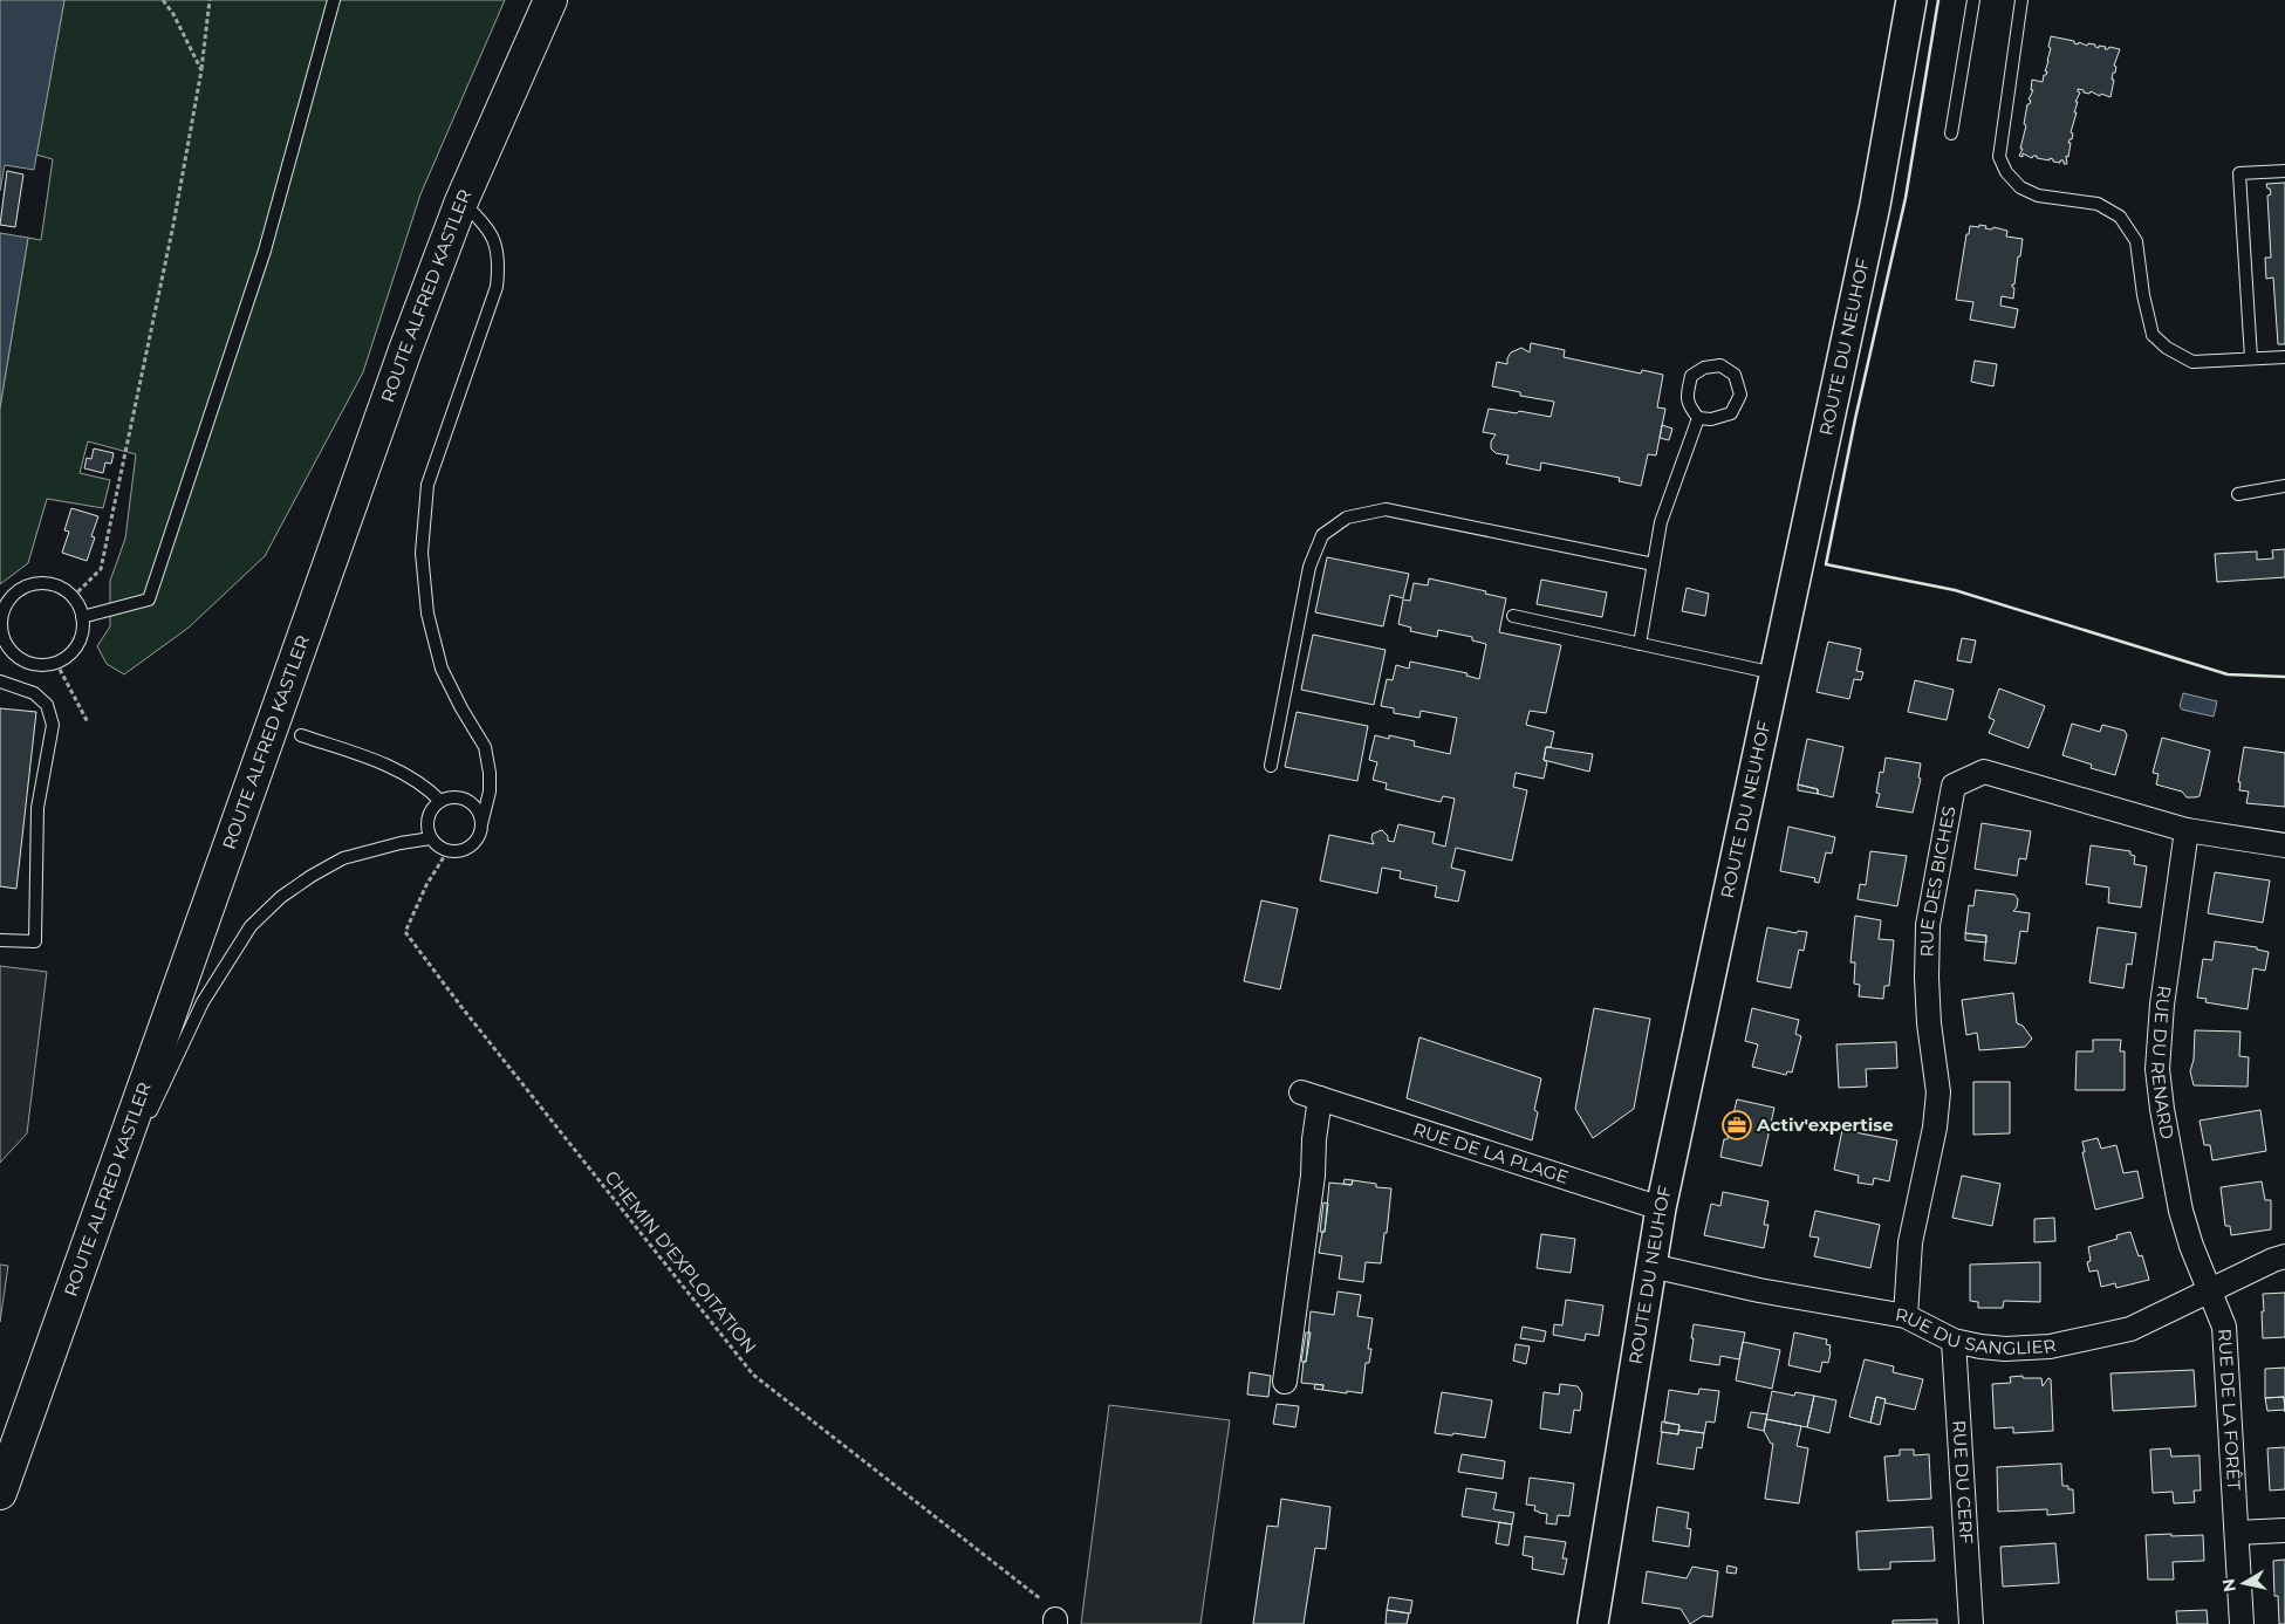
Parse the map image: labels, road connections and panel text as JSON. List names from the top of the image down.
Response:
{
  "streets": {
    "main road": ["ROUTE ALFRED KASTLER"],
    "street": [
      "ROUTE DU NEUHOF",
      "RUE DES BICHES",
      "RUE DU RENARD",
      "RUE DE LA PLAGE",
      "RUE DU SANGLIER",
      "RUE DE LA FORÊT",
      "RUE DU CERF"
    ],
    "path": ["CHEMIN D'EXPLOITATION"]
  },
  "crossings": [
    ["ROUTE DU NEUHOF", "RUE DE LA PLAGE"],
    ["ROUTE DU NEUHOF", "RUE DU SANGLIER"],
    ["RUE DES BICHES", "RUE DU RENARD"],
    ["RUE DES BICHES", "RUE DU SANGLIER"],
    ["RUE DU RENARD", "RUE DU SANGLIER"],
    ["RUE DU RENARD", "RUE DE LA FORÊT"],
    ["RUE DU SANGLIER", "RUE DE LA FORÊT"],
    ["RUE DU SANGLIER", "RUE DU CERF"]
  ],
  "places": {
    "office": ["Activ'expertise"]
  },
  "north": "left"
}
